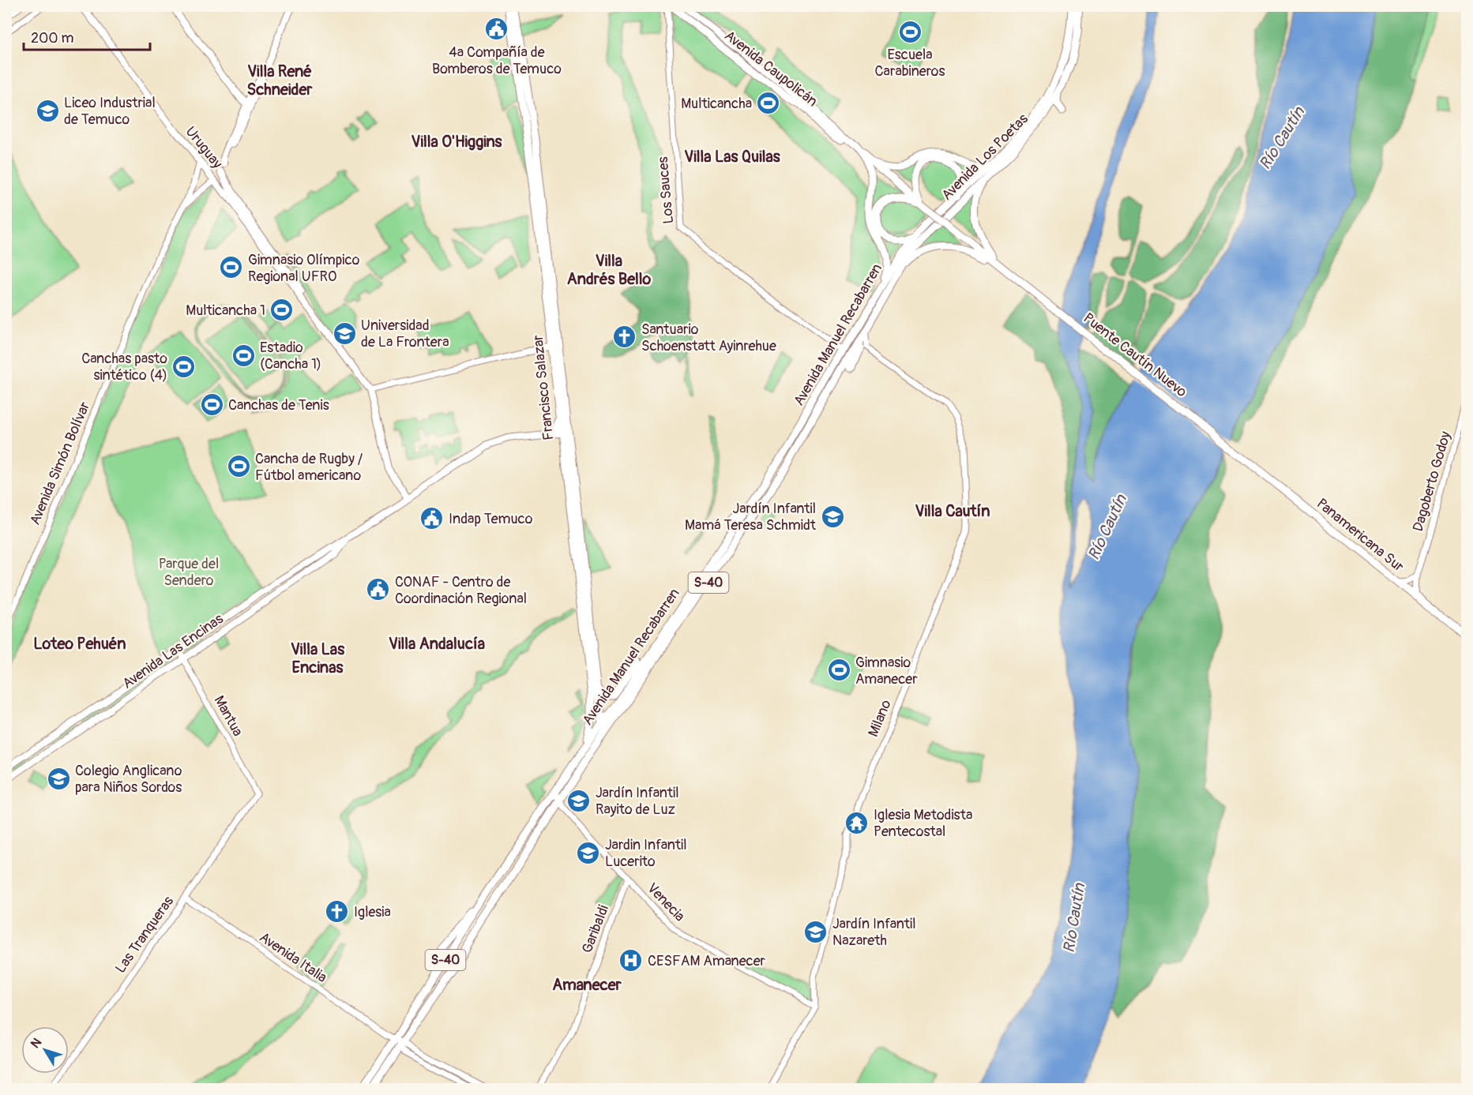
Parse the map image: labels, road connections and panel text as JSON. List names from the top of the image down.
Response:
{
  "streets": {
    "main road": [
      "Avenida Caupolicán",
      "Uruguay",
      "Avenida Los Poetas",
      "Avenida Manuel Recabarren",
      "Puente Cautín Nuevo",
      "Francisco Salazar",
      "Panamericana Sur",
      "S-40",
      "Avenida Las Encinas"
    ],
    "street": [
      "Los Sauces",
      "Avenida Simón Bolívar",
      "Dagoberto Godoy",
      "Mantua",
      "Milano",
      "Venecia",
      "Garibaldi",
      "Las Tranqueras",
      "Avenida Italia"
    ]
  },
  "crossings": [
    ["Avenida Caupolicán", "Avenida Los Poetas"],
    ["Avenida Caupolicán", "Avenida Manuel Recabarren"],
    ["Avenida Caupolicán", "Puente Cautín Nuevo"],
    ["Uruguay", "Avenida Simón Bolívar"],
    ["Uruguay", "Avenida Las Encinas"],
    ["Avenida Los Poetas", "Avenida Manuel Recabarren"],
    ["Los Sauces", "Avenida Manuel Recabarren"],
    ["Avenida Manuel Recabarren", "Francisco Salazar"],
    ["Avenida Manuel Recabarren", "Venecia"],
    ["Avenida Manuel Recabarren", "Avenida Italia"],
    ["Puente Cautín Nuevo", "Panamericana Sur"],
    ["Francisco Salazar", "Avenida Las Encinas"],
    ["Dagoberto Godoy", "Panamericana Sur"],
    ["Avenida Las Encinas", "Mantua"],
    ["Mantua", "Las Tranqueras"],
    ["Milano", "Venecia"],
    ["Venecia", "Garibaldi"],
    ["Las Tranqueras", "Avenida Italia"]
  ],
  "districts": [
    "Villa René Schneider",
    "Villa O'Higgins",
    "Villa Las Quilas",
    "Villa Andrés Bello",
    "Villa Cautín",
    "Loteo Pehuén",
    "Villa Andalucía",
    "Villa Las Encinas",
    "Amanecer"
  ],
  "water": ["Río Cautín"],
  "parks": ["Parque del Sendero"],
  "places": {
    "public building": ["4ª Compañía de Bomberos de Temuco", "Indap Temuco", "CONAF - Centro de Coordinación Regional"],
    "sports": [
      "Escuela Carabineros",
      "Multicancha",
      "Gimnasio Olímpico Regional UFRO",
      "Multicancha 1",
      "Estadio (Cancha 1)",
      "Canchas pasto sintético (4)",
      "Canchas de Tenis",
      "Cancha de Rugby / Fútbol americano",
      "Gimnasio Amanecer"
    ],
    "school or university": [
      "Liceo Industrial de Temuco",
      "Universidad de La Frontera",
      "Jardín Infantil Mamá Teresa Schmidt",
      "Colegio Anglicano para Niños Sordos",
      "Jardín Infantil Rayito de Luz",
      "Jardin Infantil Lucerito",
      "Jardín Infantil Nazareth"
    ],
    "church": ["Santuario Schoenstatt Ayinrehue", "Iglesia"],
    "temple": ["Iglesia Metodista Pentecostal"],
    "hospital": ["CESFAM Amanecer"]
  },
  "scale_bar": "200 m",
  "north": "top left"
}
